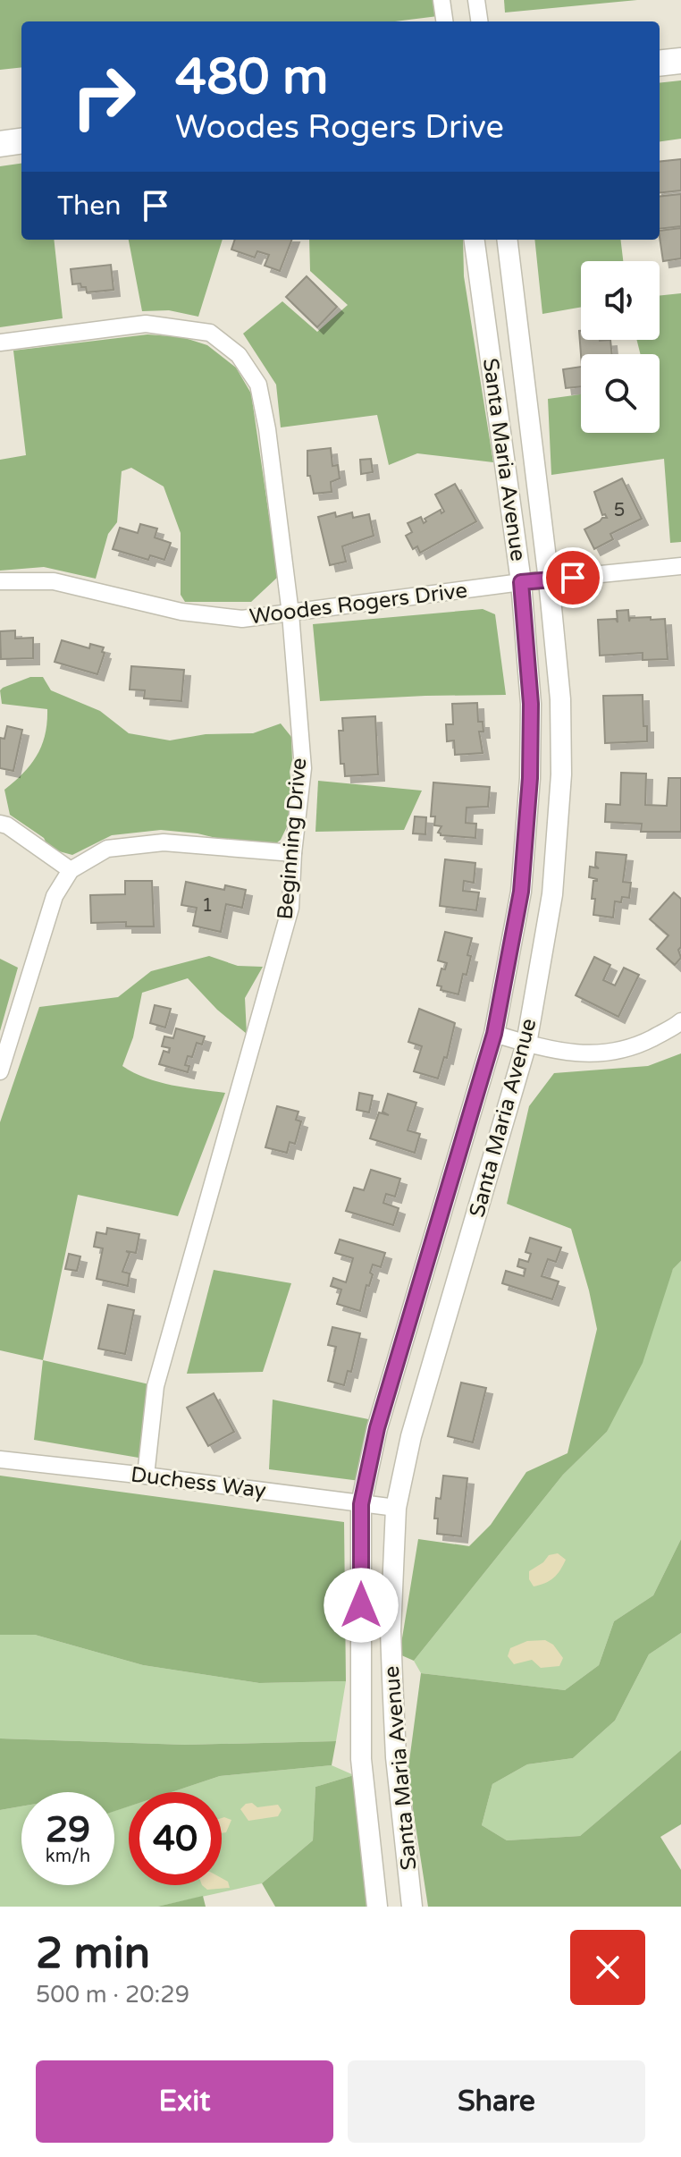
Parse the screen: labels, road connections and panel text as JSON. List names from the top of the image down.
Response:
{
  "streets": {
    "street": [
      "Santa Maria Avenue",
      "Woodes Rogers Drive",
      "Beginning Drive",
      "Duchess Way"
    ]
  },
  "crossings": [
    ["Santa Maria Avenue", "Woodes Rogers Drive"],
    ["Santa Maria Avenue", "Duchess Way"],
    ["Woodes Rogers Drive", "Beginning Drive"],
    ["Beginning Drive", "Duchess Way"]
  ],
  "house_numbers": ["5", "1"],
  "page": {
    "turn": ["480 m", "Woodes Rogers Drive"],
    "then": "Then",
    "speed": "29 km/h",
    "limit": "40",
    "heading": ["2 min", "500 m · 20:29"],
    "buttons": ["Exit", "Share"]
  }
}
